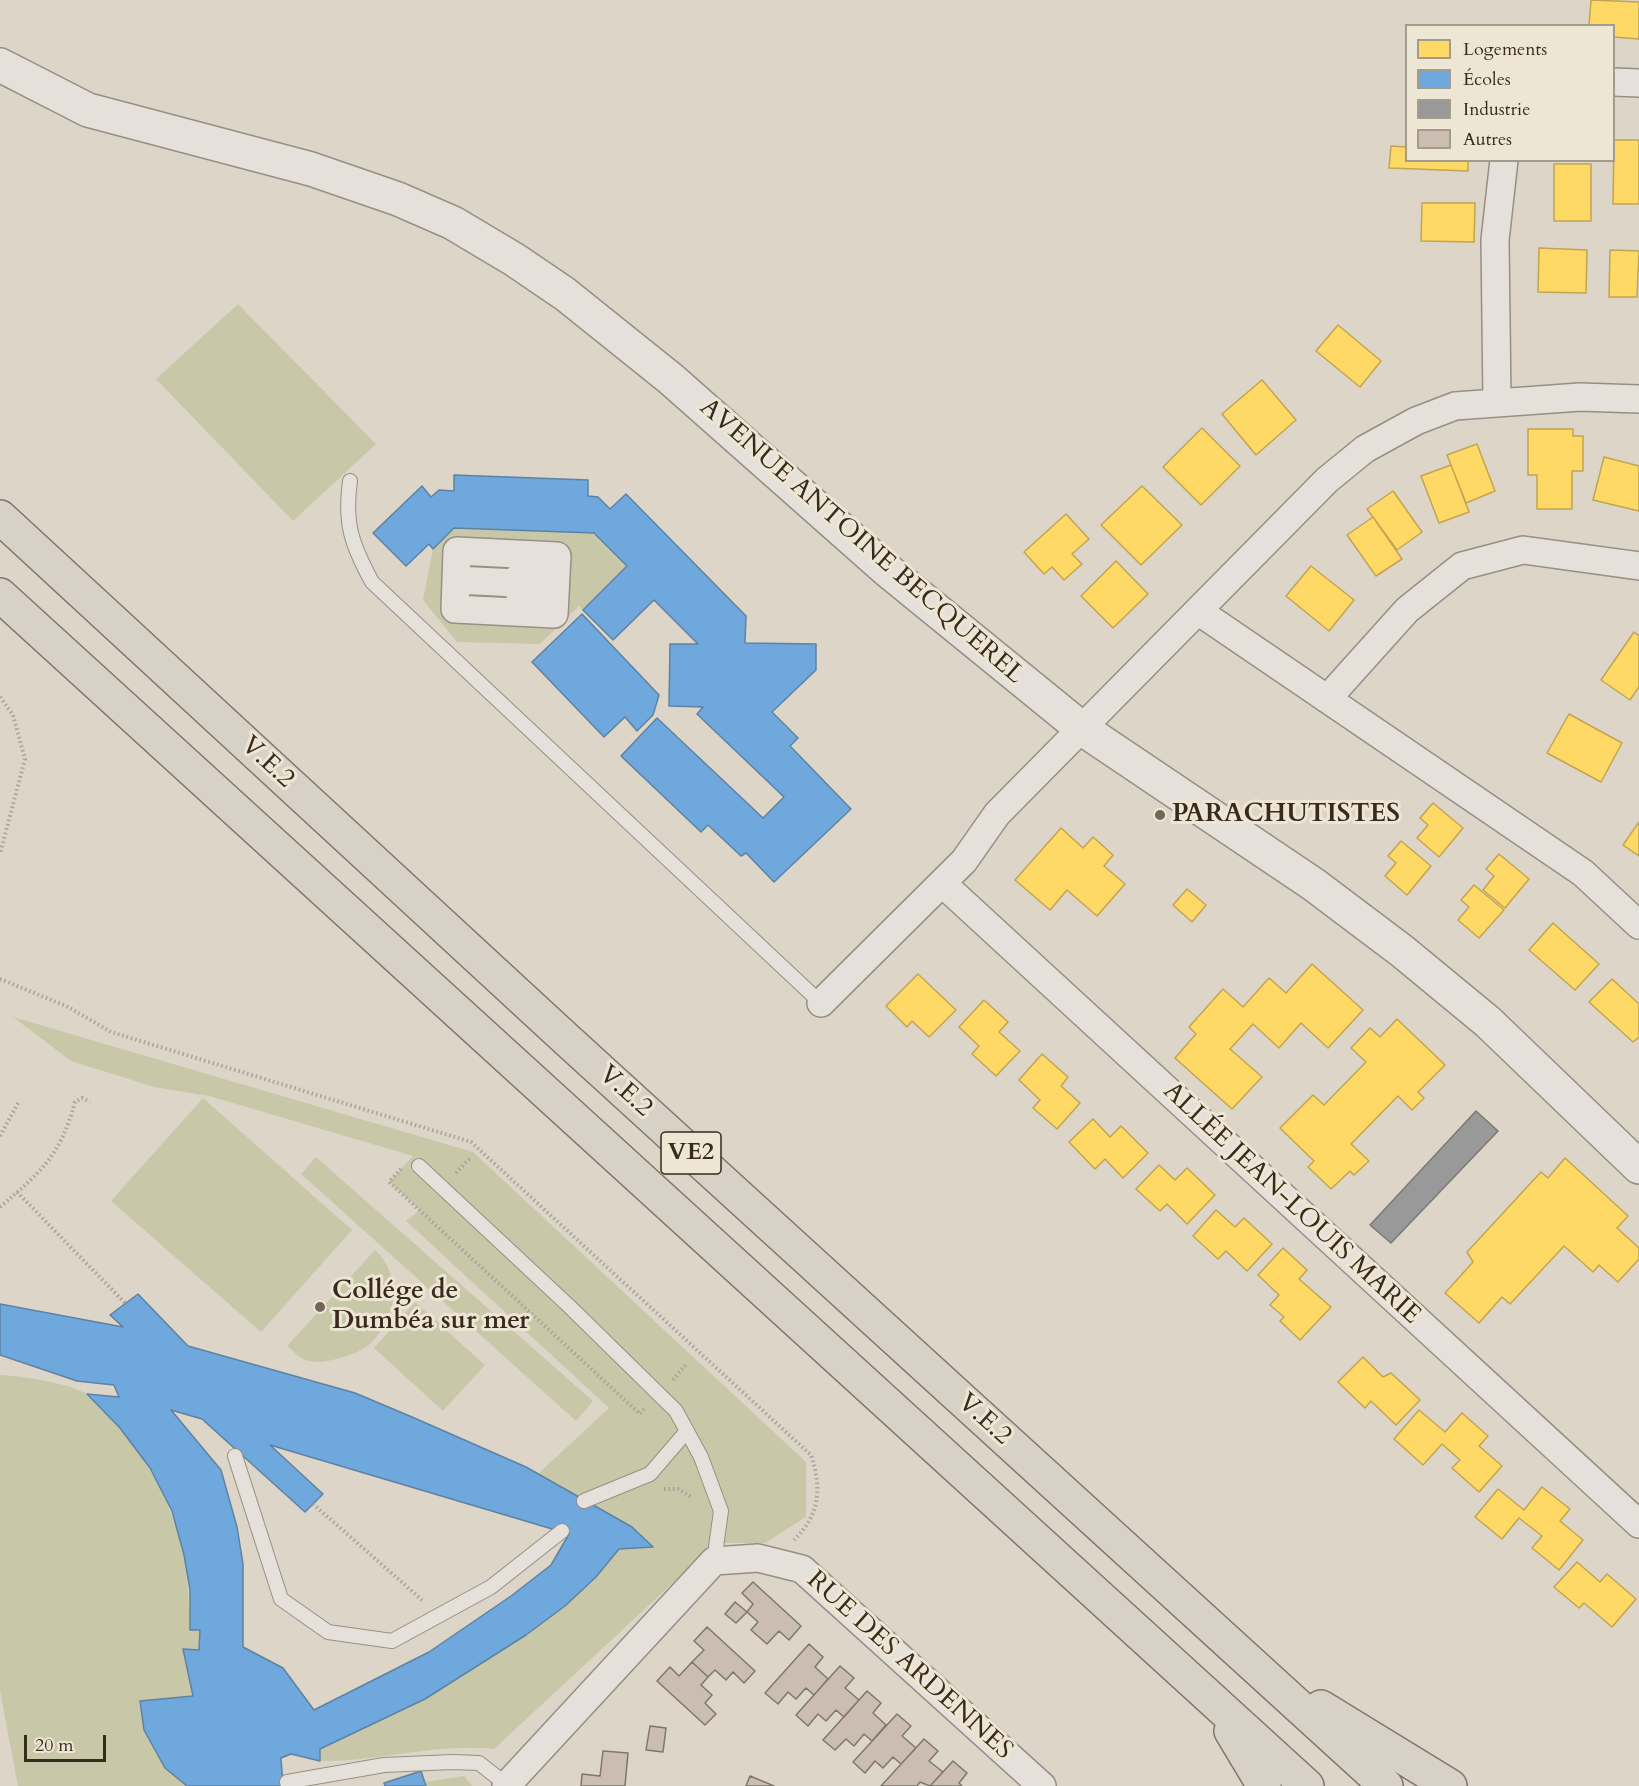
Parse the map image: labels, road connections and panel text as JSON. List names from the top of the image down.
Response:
{
  "streets": {
    "highway": ["V.E.2", "VE2"],
    "street": ["AVENUE ANTOINE BECQUEREL", "ALLÉE JEAN-LOUIS MARIE", "RUE DES ARDENNES"]
  },
  "places": ["PARACHUTISTES", "Collége de Dumbéa sur mer"],
  "legend": [
    "Logements",
    "Écoles",
    "Industrie",
    "Autres"
  ],
  "scale_bar": "20 m"
}
